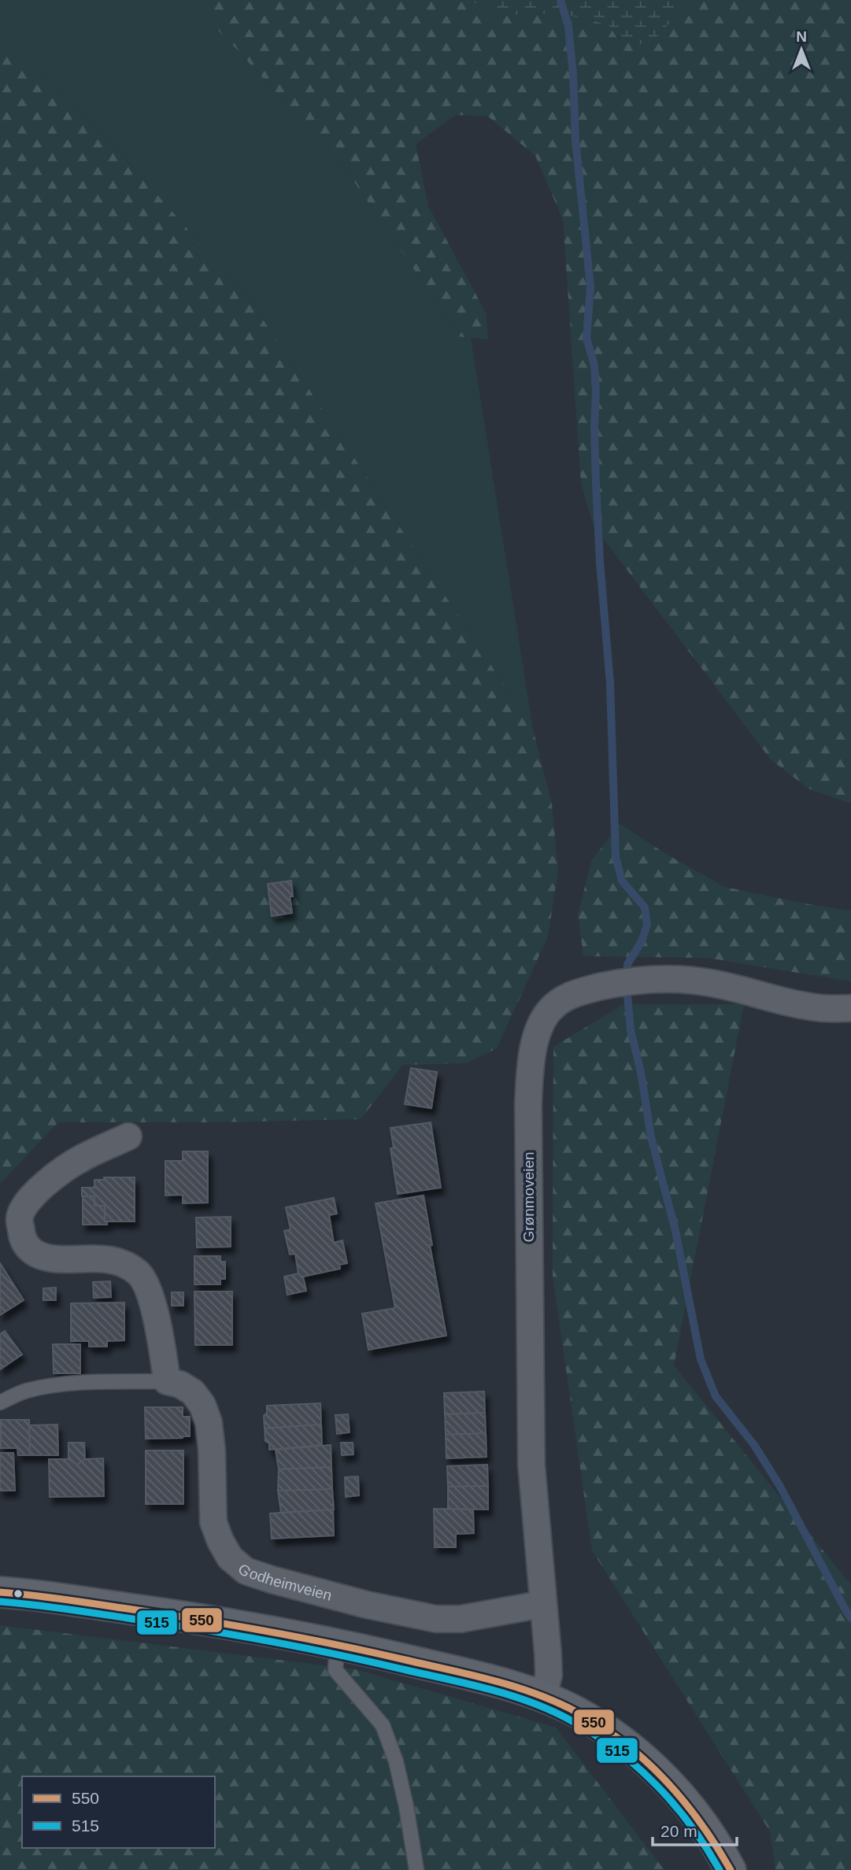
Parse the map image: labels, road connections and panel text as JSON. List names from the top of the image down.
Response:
{
  "streets": {
    "street": ["Grønmoveien", "Godheimveien"]
  },
  "crossings": [
    ["Grønmoveien", "Godheimveien"]
  ],
  "lines": ["transit line 550", "transit line 515"],
  "legend": ["550", "515"],
  "scale_bar": "20 m",
  "north": "top"
}
